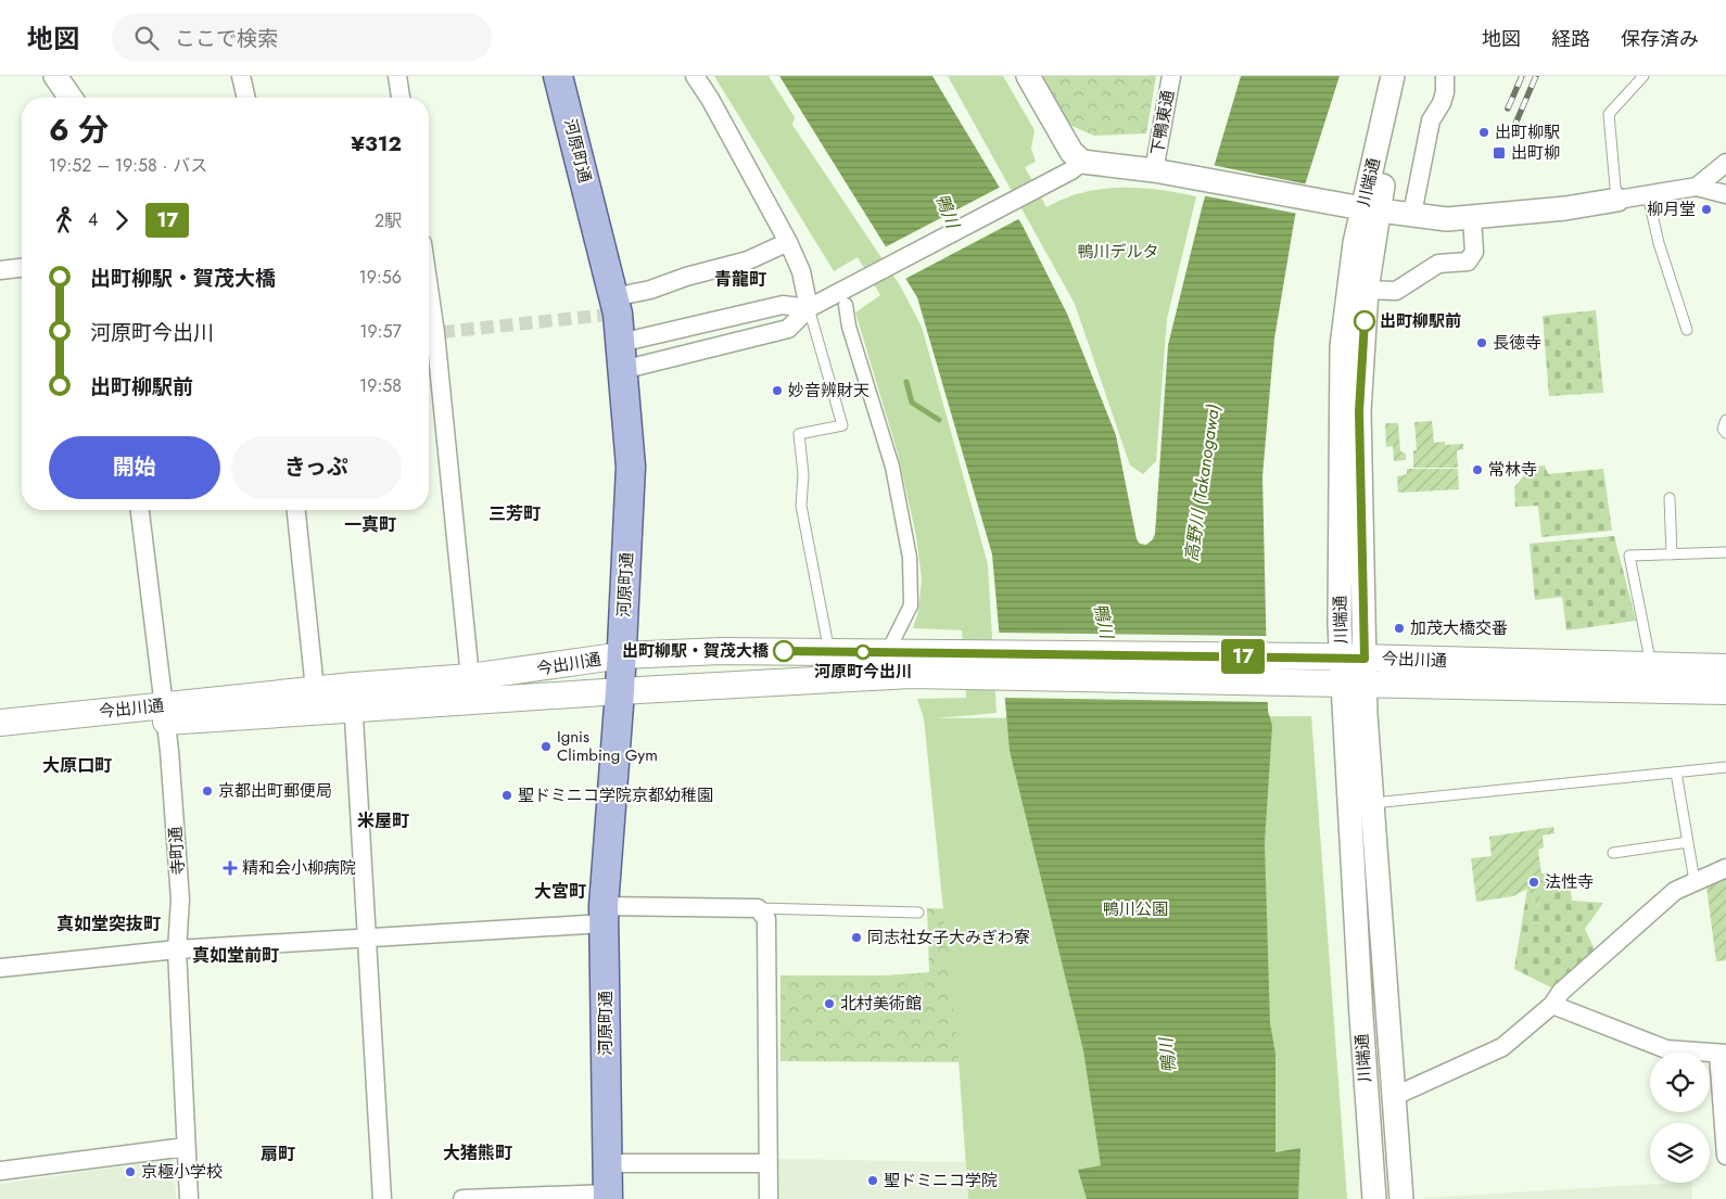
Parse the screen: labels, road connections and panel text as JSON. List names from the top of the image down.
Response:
{
  "streets": {
    "main road": ["河原町通", "今出川通"],
    "street": ["下鴨東通", "川端通", "寺町通"]
  },
  "crossings": [
    ["河原町通", "今出川通"],
    ["川端通", "今出川通"],
    ["今出川通", "寺町通"]
  ],
  "districts": [
    "青龍町",
    "三芳町",
    "一真町",
    "大原口町",
    "米屋町",
    "大宮町",
    "真如堂突抜町",
    "真如堂前町",
    "大猪熊町",
    "扇町"
  ],
  "water": ["鴨川", "高野川 (Takanogawa)"],
  "parks": ["鴨川デルタ", "鴨川公園"],
  "places": {
    "other": [
      "出町柳駅",
      "柳月堂",
      "出町柳駅前",
      "長徳寺",
      "妙音辨財天",
      "常林寺",
      "加茂大橋交番",
      "出町柳駅・賀茂大橋",
      "河原町今出川",
      "Ignis Climbing Gym",
      "京都出町郵便局",
      "聖ドミニコ学院京都幼稚園",
      "法性寺",
      "同志社女子大みぎわ寮",
      "北村美術館",
      "京極小学校",
      "聖ドミニコ学院"
    ],
    "transit": ["出町柳"],
    "health": ["精和会小柳病院"]
  },
  "lines": ["bus line 17"],
  "page": {
    "header": "地図",
    "search": "ここで検索",
    "nav": ["地図", "経路", "保存済み"],
    "on_map": "17",
    "heading": ["6 分", "19:52 – 19:58 · バス", "¥312"],
    "legs": ["4", "17", "2駅"],
    "list": [
      {
        "name": "出町柳駅・賀茂大橋",
        "value": "19:56"
      },
      {
        "name": "河原町今出川",
        "value": "19:57"
      },
      {
        "name": "出町柳駅前",
        "value": "19:58"
      }
    ],
    "buttons": ["開始", "きっぷ"]
  }
}
